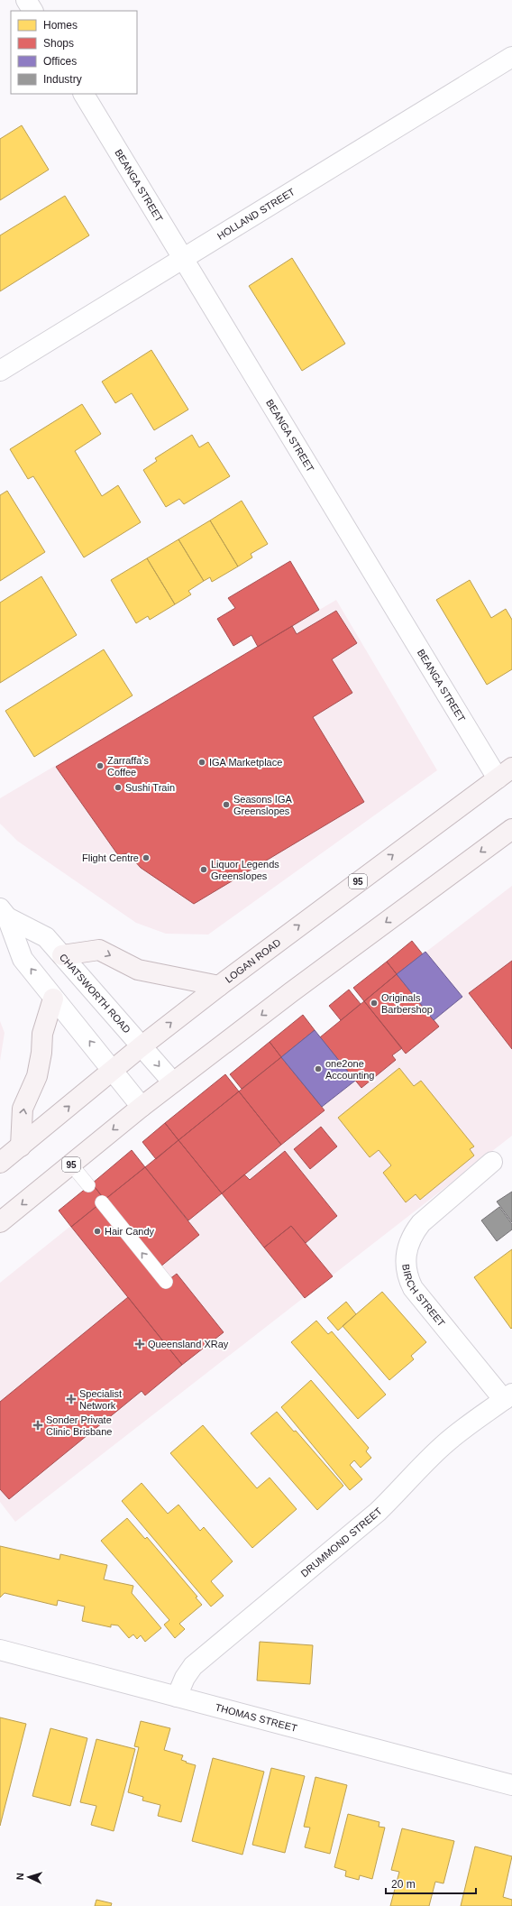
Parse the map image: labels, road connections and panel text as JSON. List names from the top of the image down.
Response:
{
  "streets": {
    "main road": ["95", "LOGAN ROAD"],
    "street": [
      "BEANGA STREET",
      "HOLLAND STREET",
      "CHATSWORTH ROAD",
      "BIRCH STREET",
      "DRUMMOND STREET",
      "THOMAS STREET"
    ]
  },
  "crossings": [
    ["BEANGA STREET", "HOLLAND STREET"],
    ["BEANGA STREET", "LOGAN ROAD"],
    ["95", "CHATSWORTH ROAD"],
    ["LOGAN ROAD", "CHATSWORTH ROAD"],
    ["BIRCH STREET", "DRUMMOND STREET"],
    ["DRUMMOND STREET", "THOMAS STREET"]
  ],
  "places": {
    "other": [
      "IGA Marketplace",
      "Zarraffa's Coffee",
      "Sushi Train",
      "Seasons IGA Greenslopes",
      "Flight Centre",
      "Liquor Legends Greenslopes",
      "Originals Barbershop",
      "one2one Accounting",
      "Hair Candy"
    ],
    "health": ["Queensland XRay", "Specialist Network", "Sonder Private Clinic Brisbane"]
  },
  "legend": [
    "Homes",
    "Shops",
    "Offices",
    "Industry"
  ],
  "scale_bar": "20 m",
  "north": "left"
}
